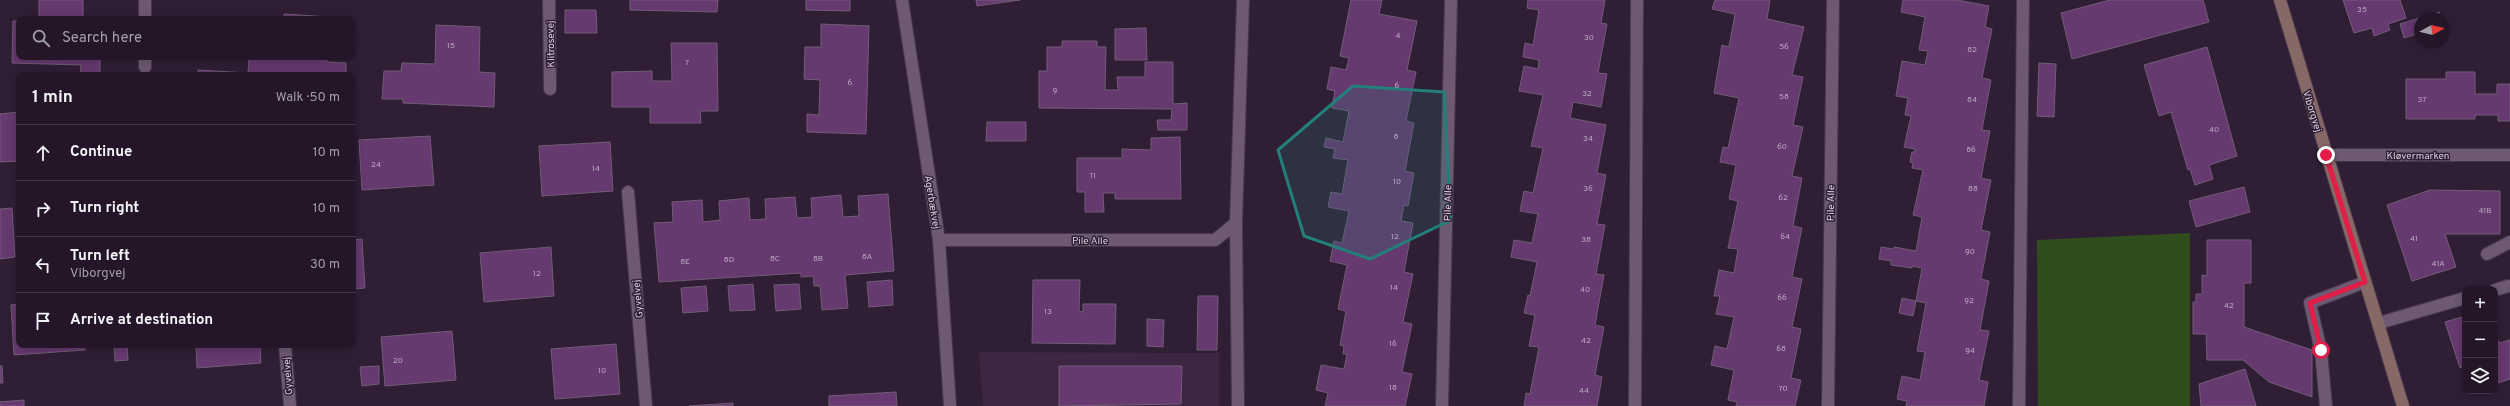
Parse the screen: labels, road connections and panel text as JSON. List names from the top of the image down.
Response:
{
  "streets": {
    "street": [
      "Klitrosevej",
      "Viborgvej",
      "Kløvermarken",
      "Agerbækvej",
      "Pile Alle",
      "Gyvelvej"
    ]
  },
  "crossings": [
    ["Viborgvej", "Kløvermarken"],
    ["Agerbækvej", "Pile Alle"]
  ],
  "house_numbers": [
    "35",
    "4",
    "30",
    "15",
    "56",
    "82",
    "7",
    "6",
    "6",
    "9",
    "32",
    "58",
    "84",
    "37",
    "40",
    "8",
    "34",
    "60",
    "86",
    "24",
    "14",
    "11",
    "10",
    "36",
    "88",
    "62",
    "41B",
    "12",
    "64",
    "41",
    "38",
    "90",
    "8A",
    "8C",
    "8B",
    "8D",
    "8E",
    "41A",
    "12",
    "14",
    "40",
    "66",
    "92",
    "42",
    "13",
    "42",
    "16",
    "68",
    "94",
    "20",
    "10",
    "18",
    "70",
    "44"
  ],
  "north": "right",
  "page": {
    "search": "Search here",
    "heading": ["1 min", "Walk · 50 m"],
    "list": [
      ["Continue", "10 m"],
      ["Turn right", "10 m"],
      ["Turn left", "Viborgvej", "30 m"],
      "Arrive at destination"
    ],
    "map_buttons": ["+", "−"]
  }
}
